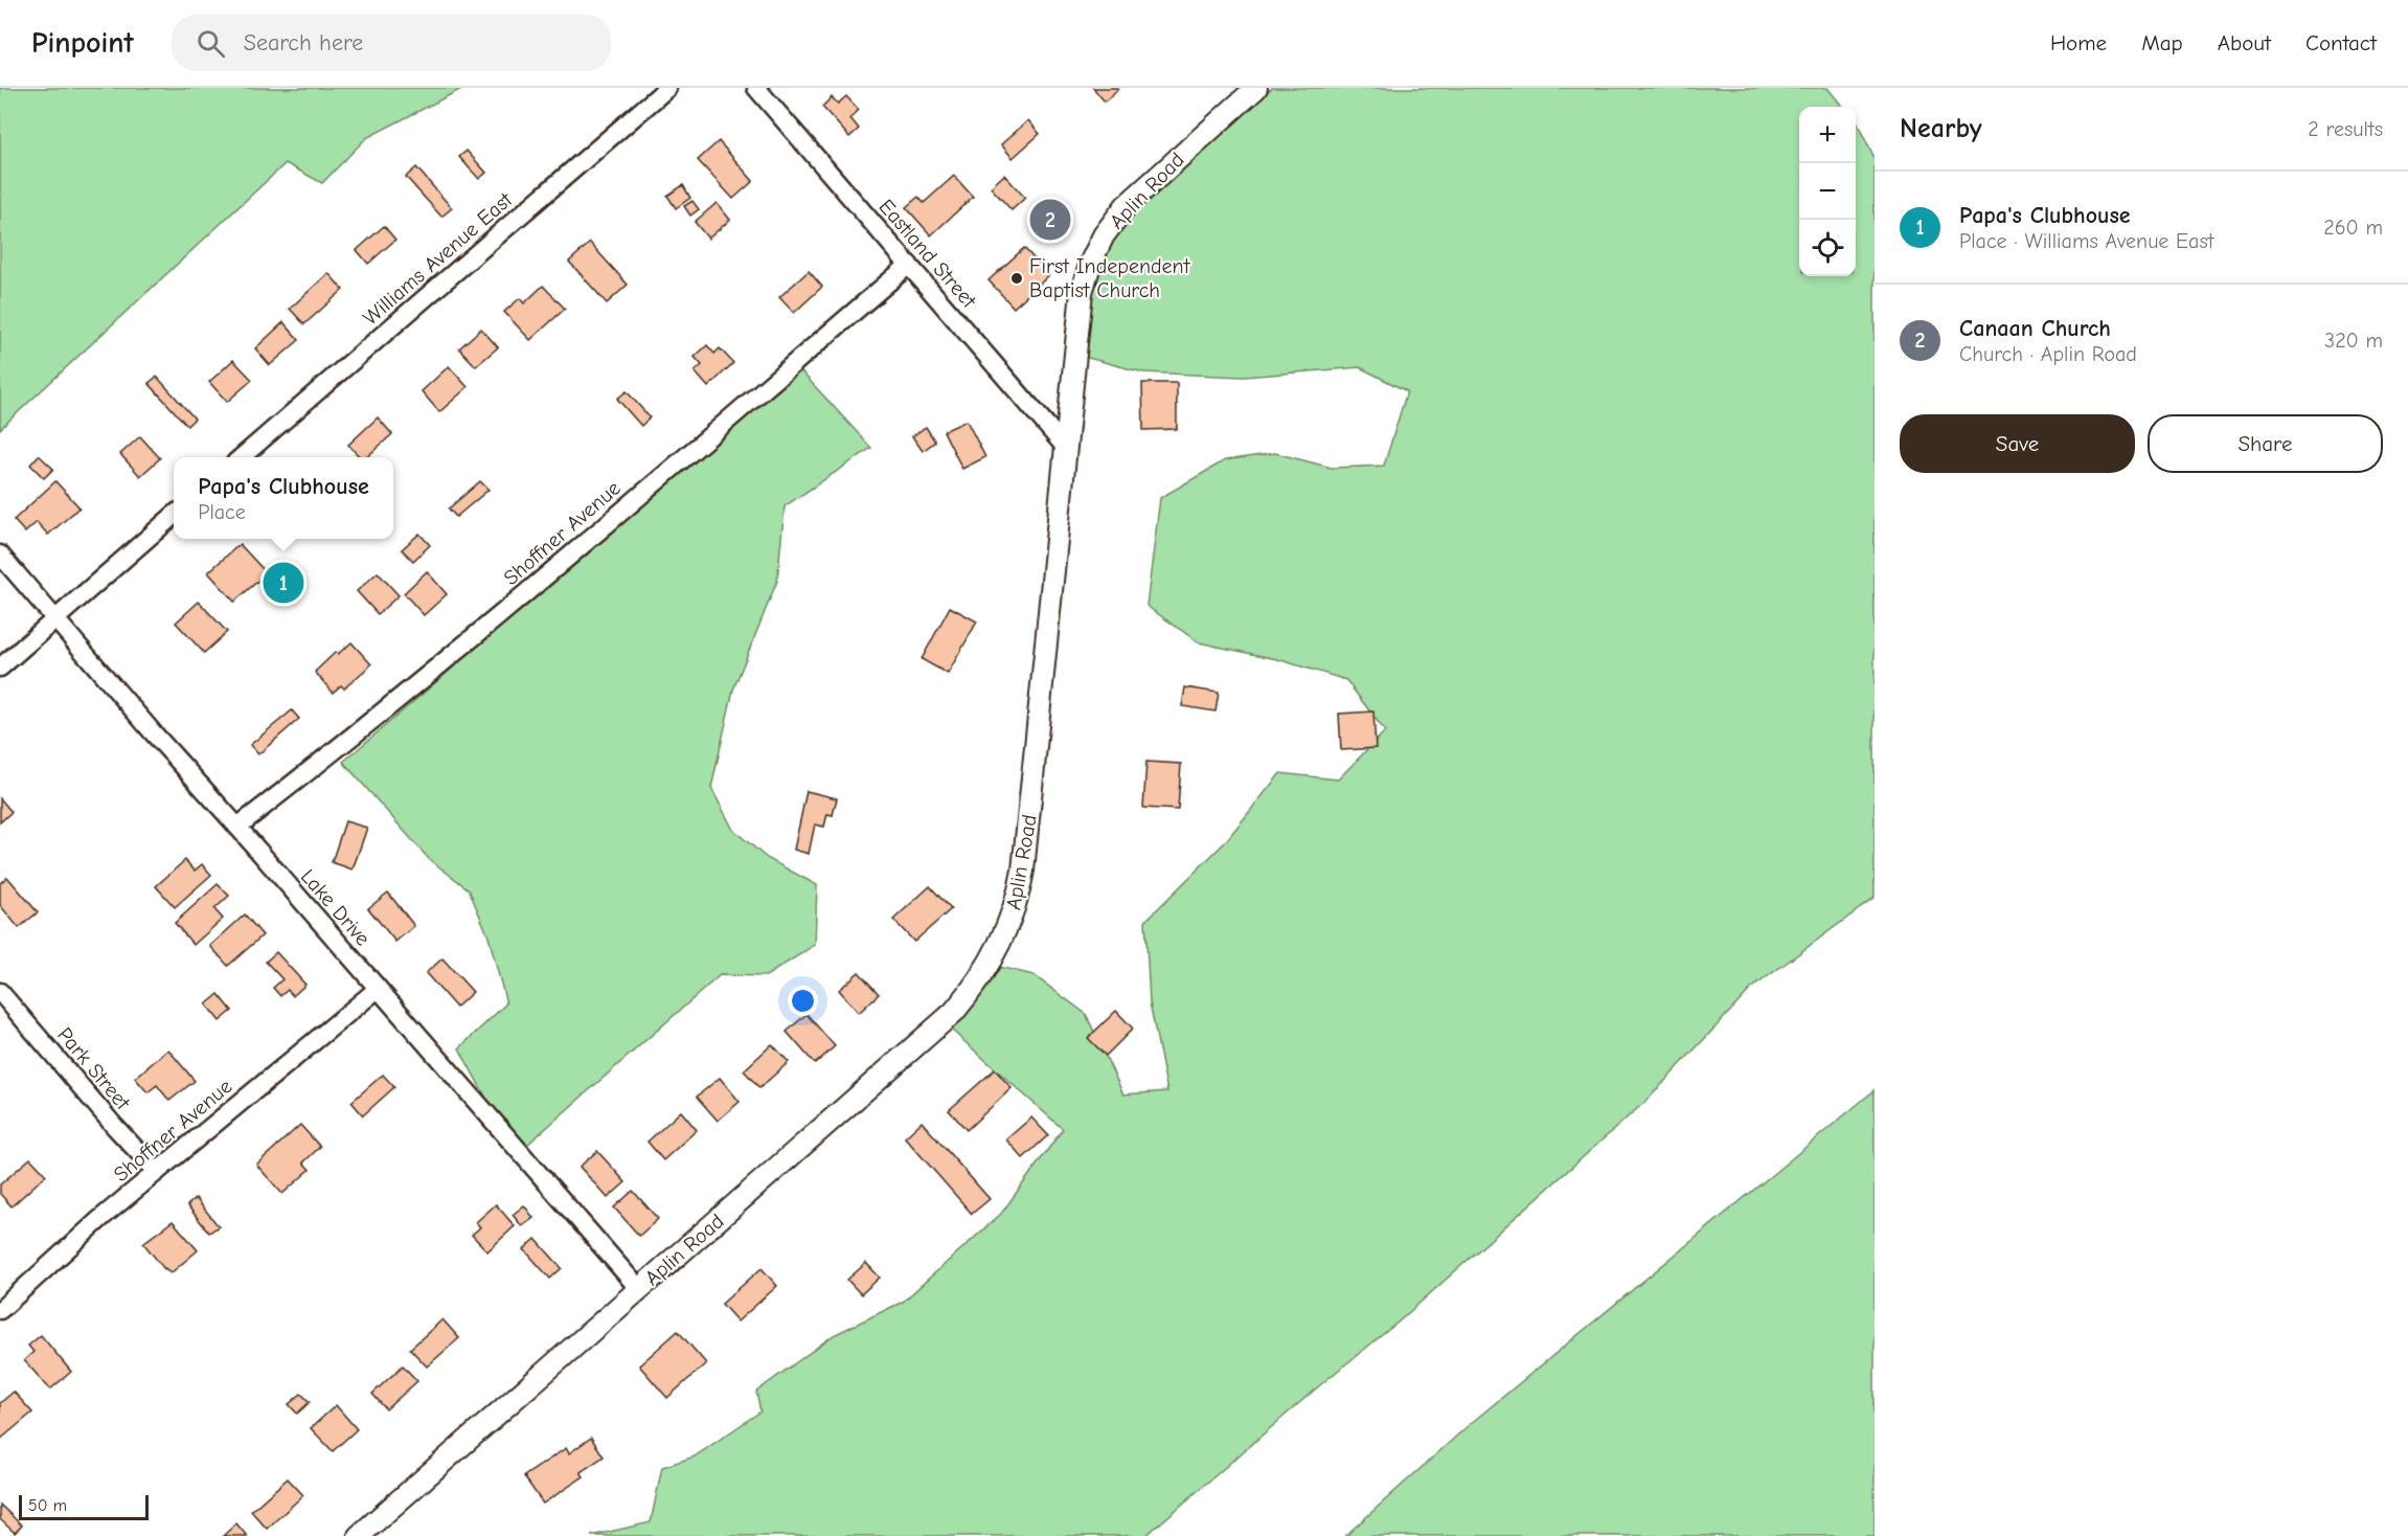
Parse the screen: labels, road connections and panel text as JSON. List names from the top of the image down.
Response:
{
  "streets": {
    "street": [
      "Aplin Road",
      "Eastland Street",
      "Williams Avenue East",
      "Shoffner Avenue",
      "Lake Drive",
      "Park Street"
    ]
  },
  "crossings": [
    ["Aplin Road", "Eastland Street"],
    ["Aplin Road", "Lake Drive"],
    ["Eastland Street", "Shoffner Avenue"],
    ["Shoffner Avenue", "Lake Drive"],
    ["Shoffner Avenue", "Park Street"]
  ],
  "places": ["First Independent Baptist Church"],
  "scale_bar": "50 m",
  "page": {
    "header": "Pinpoint",
    "search": "Search here",
    "nav": [
      "Home",
      "Map",
      "About",
      "Contact"
    ],
    "heading": ["Nearby", "2 results"],
    "map_buttons": ["+", "−"],
    "list": [
      {
        "mark": "1",
        "name": "Papa's Clubhouse",
        "note": "Place · Williams Avenue East",
        "value": "260 m"
      },
      {
        "mark": "2",
        "name": "Canaan Church",
        "note": "Church · Aplin Road",
        "value": "320 m"
      }
    ],
    "pins": ["2", "1"],
    "buttons": ["Save", "Share"],
    "popup": ["Papa's Clubhouse", "Place"],
    "scale": "50 m"
  }
}
